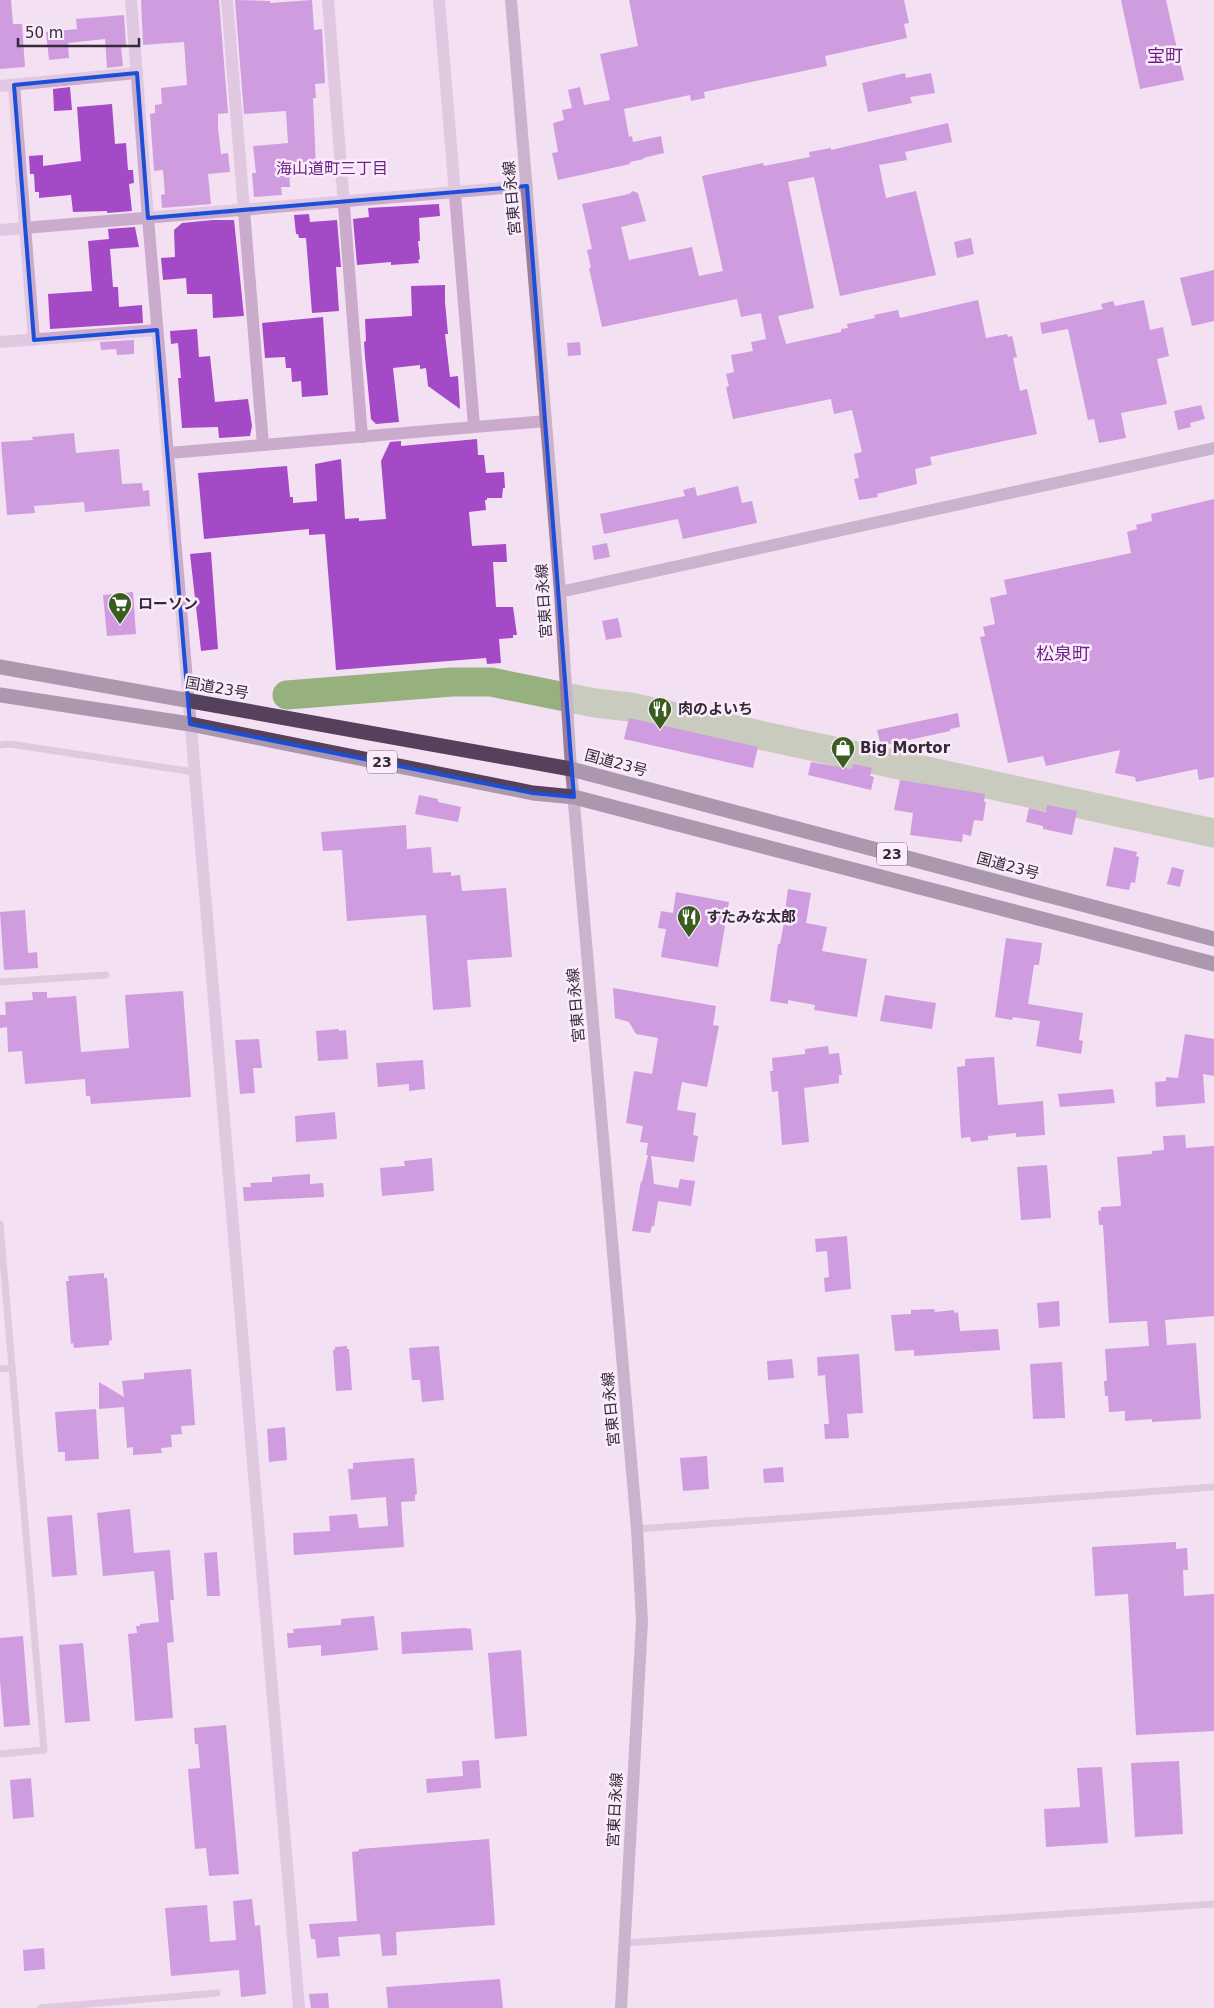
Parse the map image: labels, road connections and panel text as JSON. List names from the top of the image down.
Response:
{
  "streets": {
    "highway": ["国道23号", "23"],
    "main road": ["宮東日永線"]
  },
  "crossings": [
    ["宮東日永線", "国道23号"],
    ["宮東日永線", "23"]
  ],
  "districts": ["宝町", "海山道町三丁目", "松泉町"],
  "places": {
    "supermarket": ["ローソン"],
    "restaurant": ["肉のよいち", "すたみな太郎"],
    "shop": ["Big Mortor"]
  },
  "scale_bar": "50 m"
}
